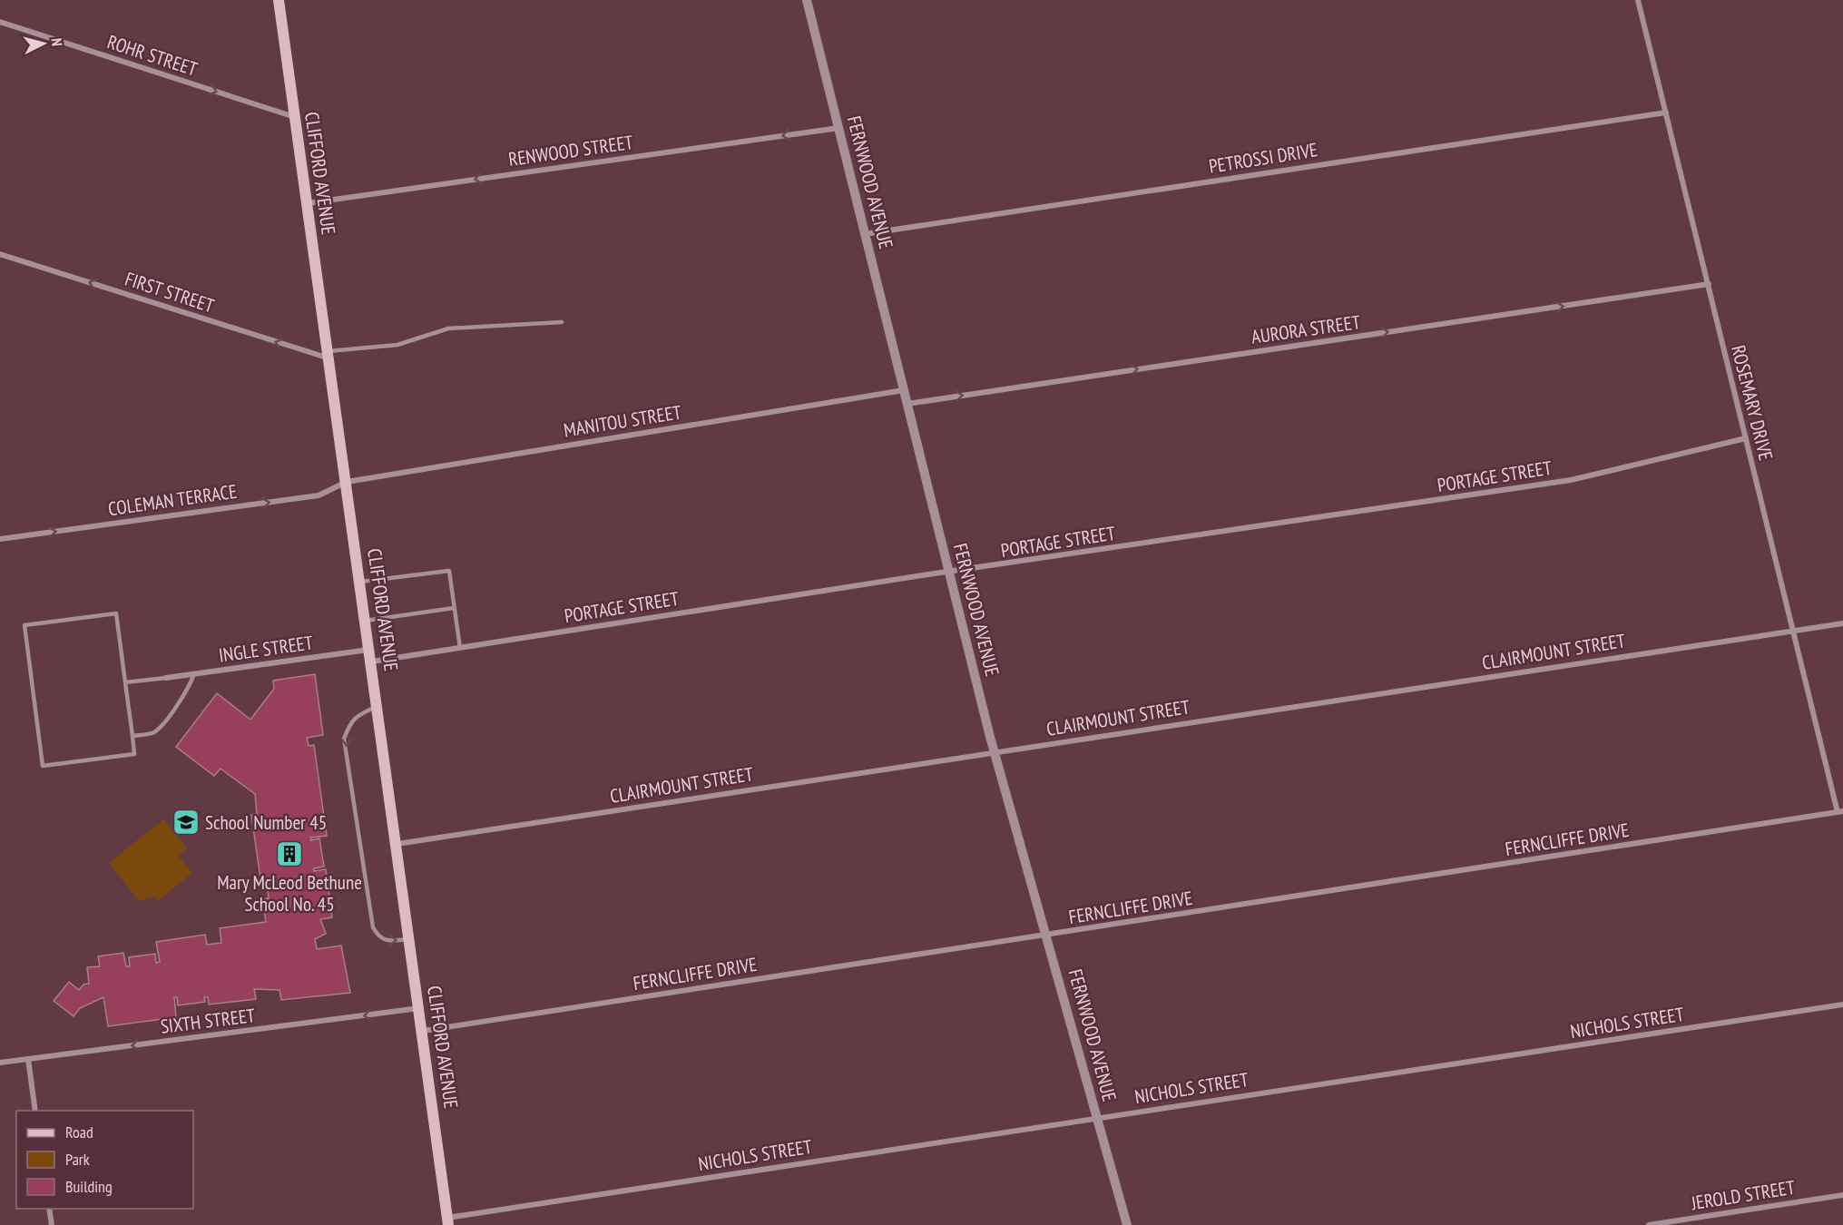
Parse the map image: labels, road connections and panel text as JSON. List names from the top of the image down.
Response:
{
  "streets": {
    "main road": ["CLIFFORD AVENUE"],
    "street": [
      "ROHR STREET",
      "RENWOOD STREET",
      "PETROSSI DRIVE",
      "FERNWOOD AVENUE",
      "FIRST STREET",
      "AURORA STREET",
      "ROSEMARY DRIVE",
      "MANITOU STREET",
      "PORTAGE STREET",
      "COLEMAN TERRACE",
      "INGLE STREET",
      "CLAIRMOUNT STREET",
      "FERNCLIFFE DRIVE",
      "SIXTH STREET",
      "NICHOLS STREET",
      "JEROLD STREET"
    ]
  },
  "crossings": [
    ["ROHR STREET", "CLIFFORD AVENUE"],
    ["RENWOOD STREET", "CLIFFORD AVENUE"],
    ["RENWOOD STREET", "FERNWOOD AVENUE"],
    ["PETROSSI DRIVE", "FERNWOOD AVENUE"],
    ["PETROSSI DRIVE", "ROSEMARY DRIVE"],
    ["CLIFFORD AVENUE", "FIRST STREET"],
    ["CLIFFORD AVENUE", "MANITOU STREET"],
    ["CLIFFORD AVENUE", "PORTAGE STREET"],
    ["CLIFFORD AVENUE", "COLEMAN TERRACE"],
    ["CLIFFORD AVENUE", "INGLE STREET"],
    ["CLIFFORD AVENUE", "CLAIRMOUNT STREET"],
    ["CLIFFORD AVENUE", "FERNCLIFFE DRIVE"],
    ["CLIFFORD AVENUE", "SIXTH STREET"],
    ["CLIFFORD AVENUE", "NICHOLS STREET"],
    ["FERNWOOD AVENUE", "AURORA STREET"],
    ["FERNWOOD AVENUE", "MANITOU STREET"],
    ["FERNWOOD AVENUE", "PORTAGE STREET"],
    ["FERNWOOD AVENUE", "CLAIRMOUNT STREET"],
    ["FERNWOOD AVENUE", "FERNCLIFFE DRIVE"],
    ["FERNWOOD AVENUE", "NICHOLS STREET"],
    ["AURORA STREET", "ROSEMARY DRIVE"],
    ["ROSEMARY DRIVE", "PORTAGE STREET"],
    ["ROSEMARY DRIVE", "CLAIRMOUNT STREET"],
    ["ROSEMARY DRIVE", "FERNCLIFFE DRIVE"],
    ["MANITOU STREET", "COLEMAN TERRACE"]
  ],
  "one_way": [
    "ROHR STREET",
    "RENWOOD STREET",
    "FIRST STREET",
    "AURORA STREET",
    "COLEMAN TERRACE",
    "SIXTH STREET"
  ],
  "places": {
    "school or university": ["School Number 45"],
    "building": ["Mary McLeod Bethune School No. 45"]
  },
  "legend": ["Road", "Park", "Building"],
  "north": "right"
}
